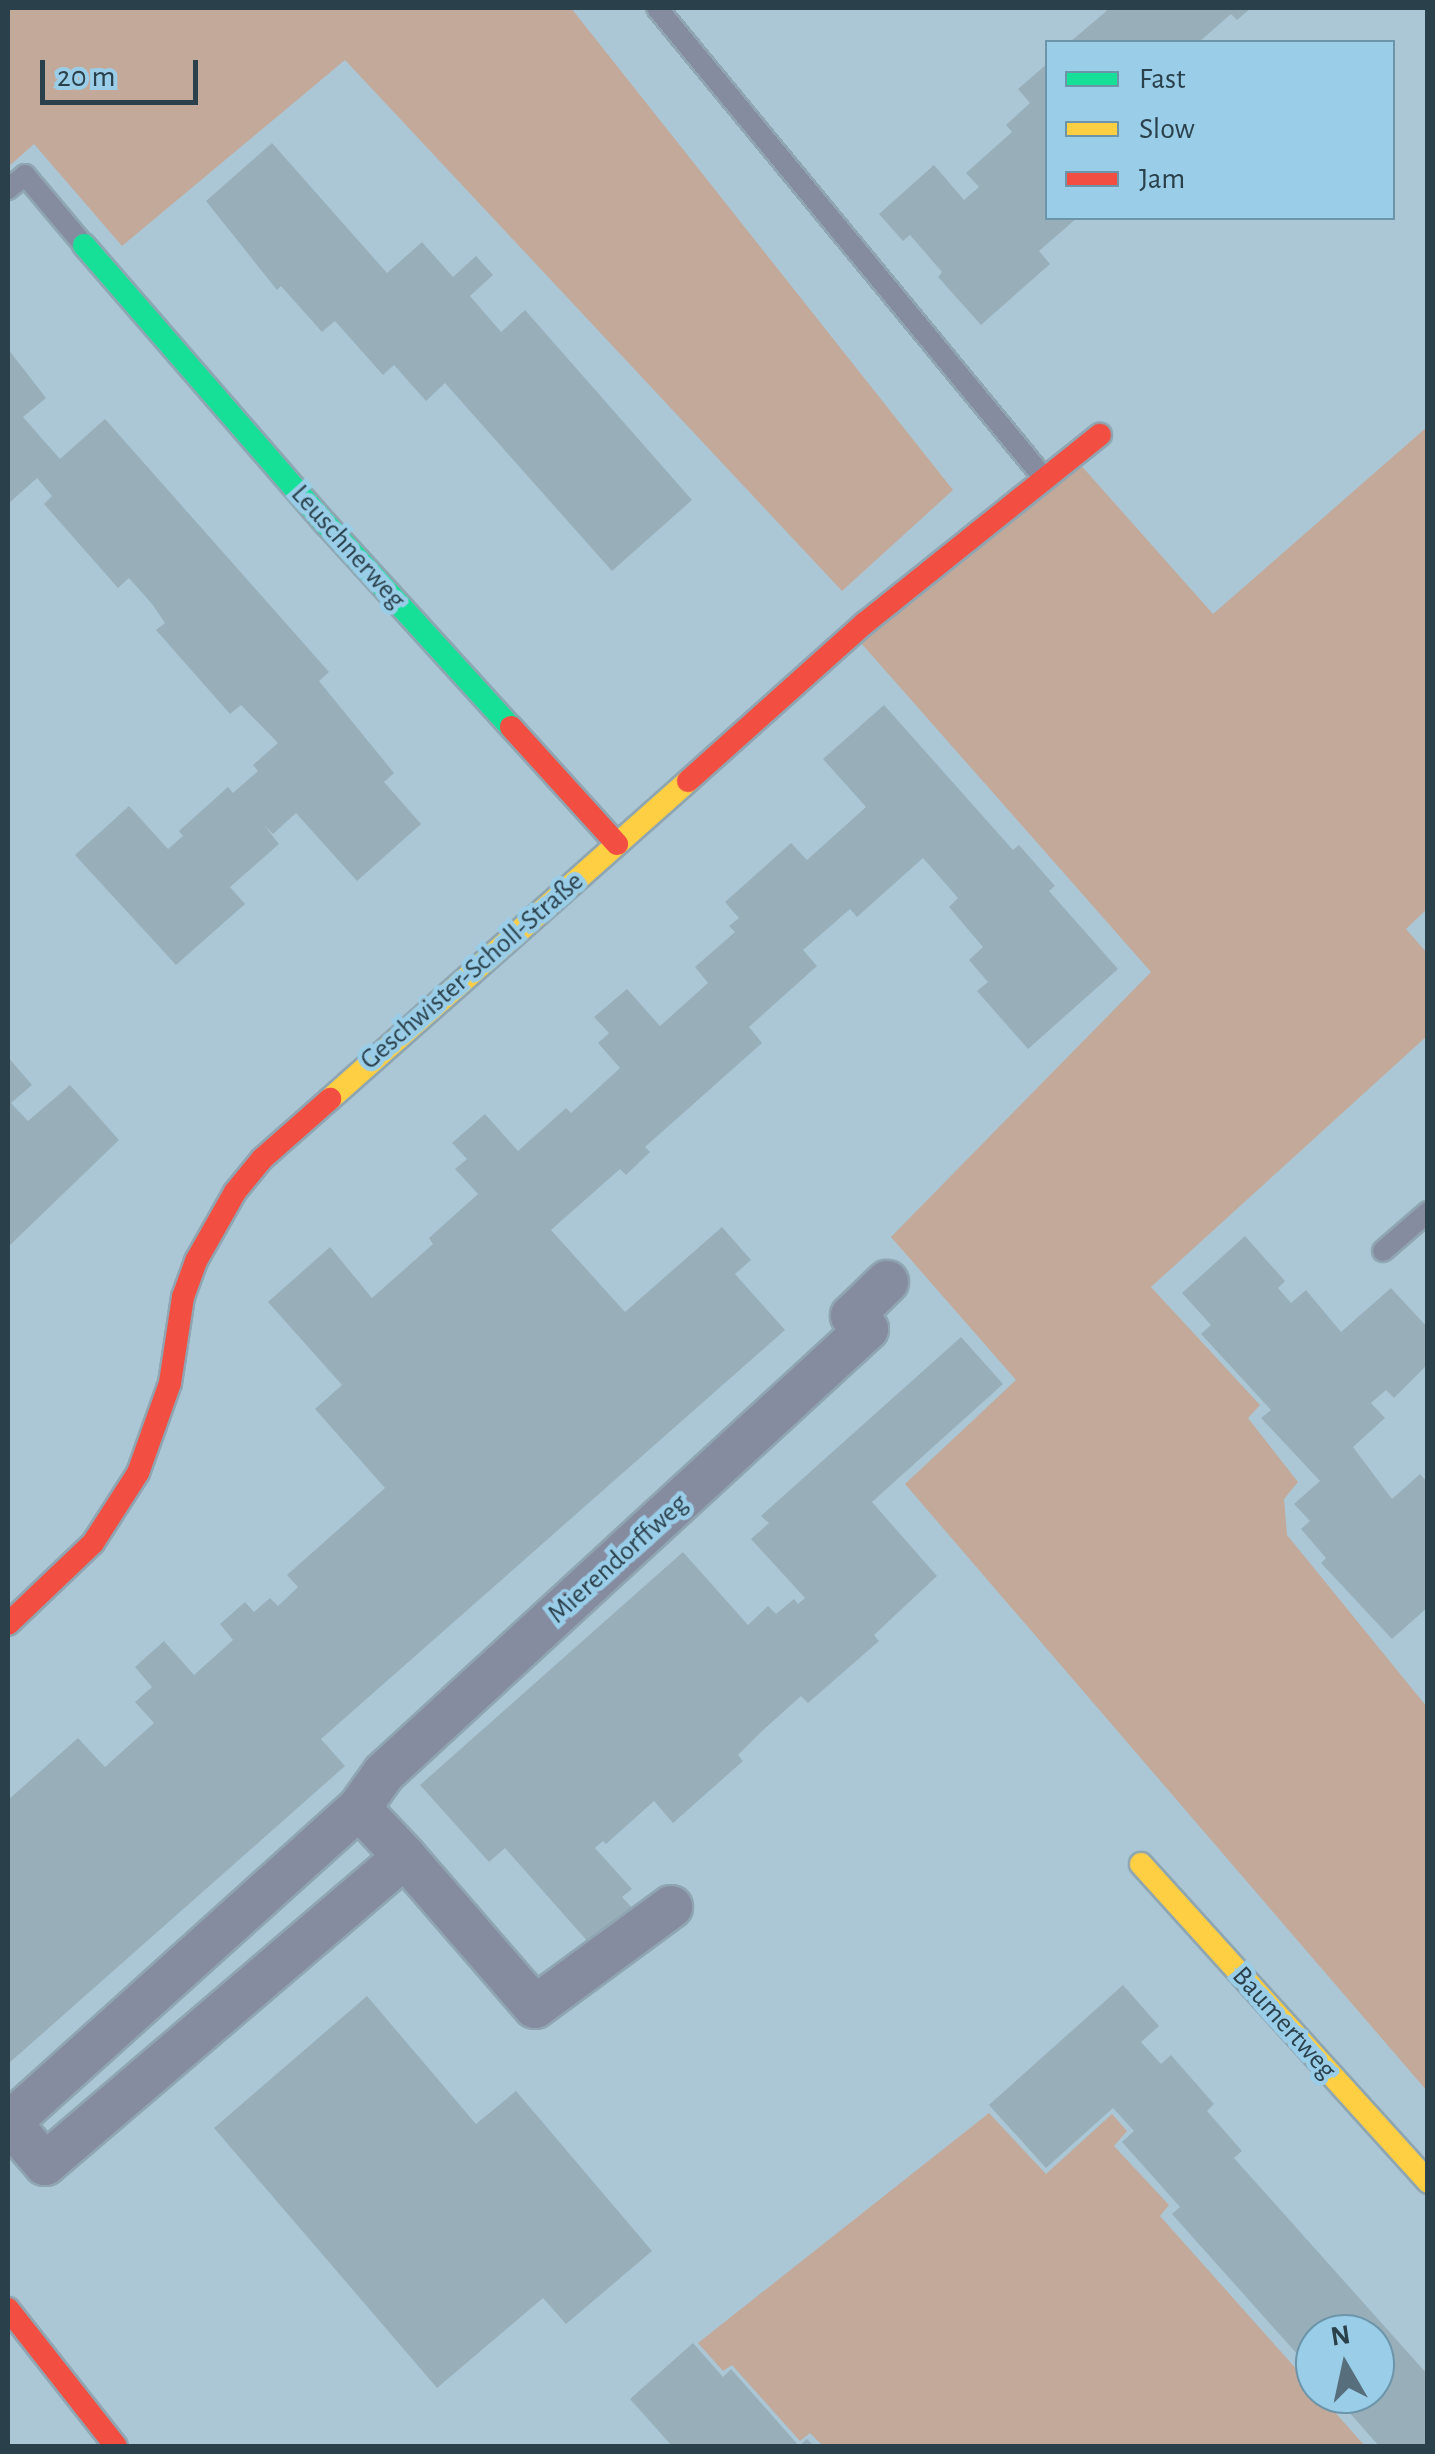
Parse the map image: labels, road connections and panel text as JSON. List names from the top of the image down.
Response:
{
  "streets": {
    "street": [
      "Leuschnerweg",
      "Geschwister-Scholl-Straße",
      "Mierendorffweg",
      "Baumertweg"
    ]
  },
  "crossings": [
    ["Leuschnerweg", "Geschwister-Scholl-Straße"]
  ],
  "legend": ["Fast", "Slow", "Jam"],
  "scale_bar": "20 m",
  "north": "top"
}
